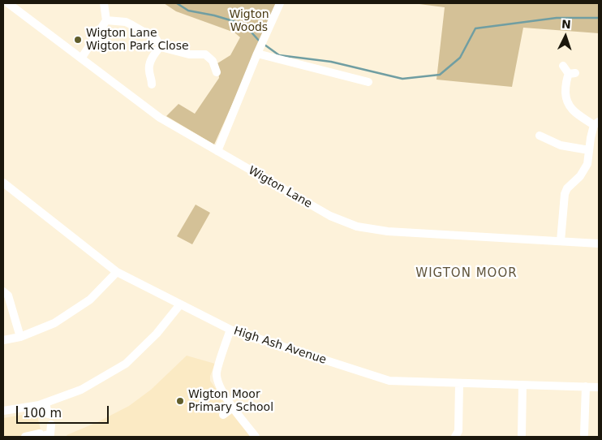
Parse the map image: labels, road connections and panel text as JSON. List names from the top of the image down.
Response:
{
  "streets": {
    "street": ["Wigton Lane", "High Ash Avenue"]
  },
  "districts": ["WIGTON MOOR"],
  "parks": ["Wigton Woods"],
  "places": ["Wigton Lane Wigton Park Close", "Wigton Moor Primary School"],
  "scale_bar": "100 m",
  "north": "top"
}
